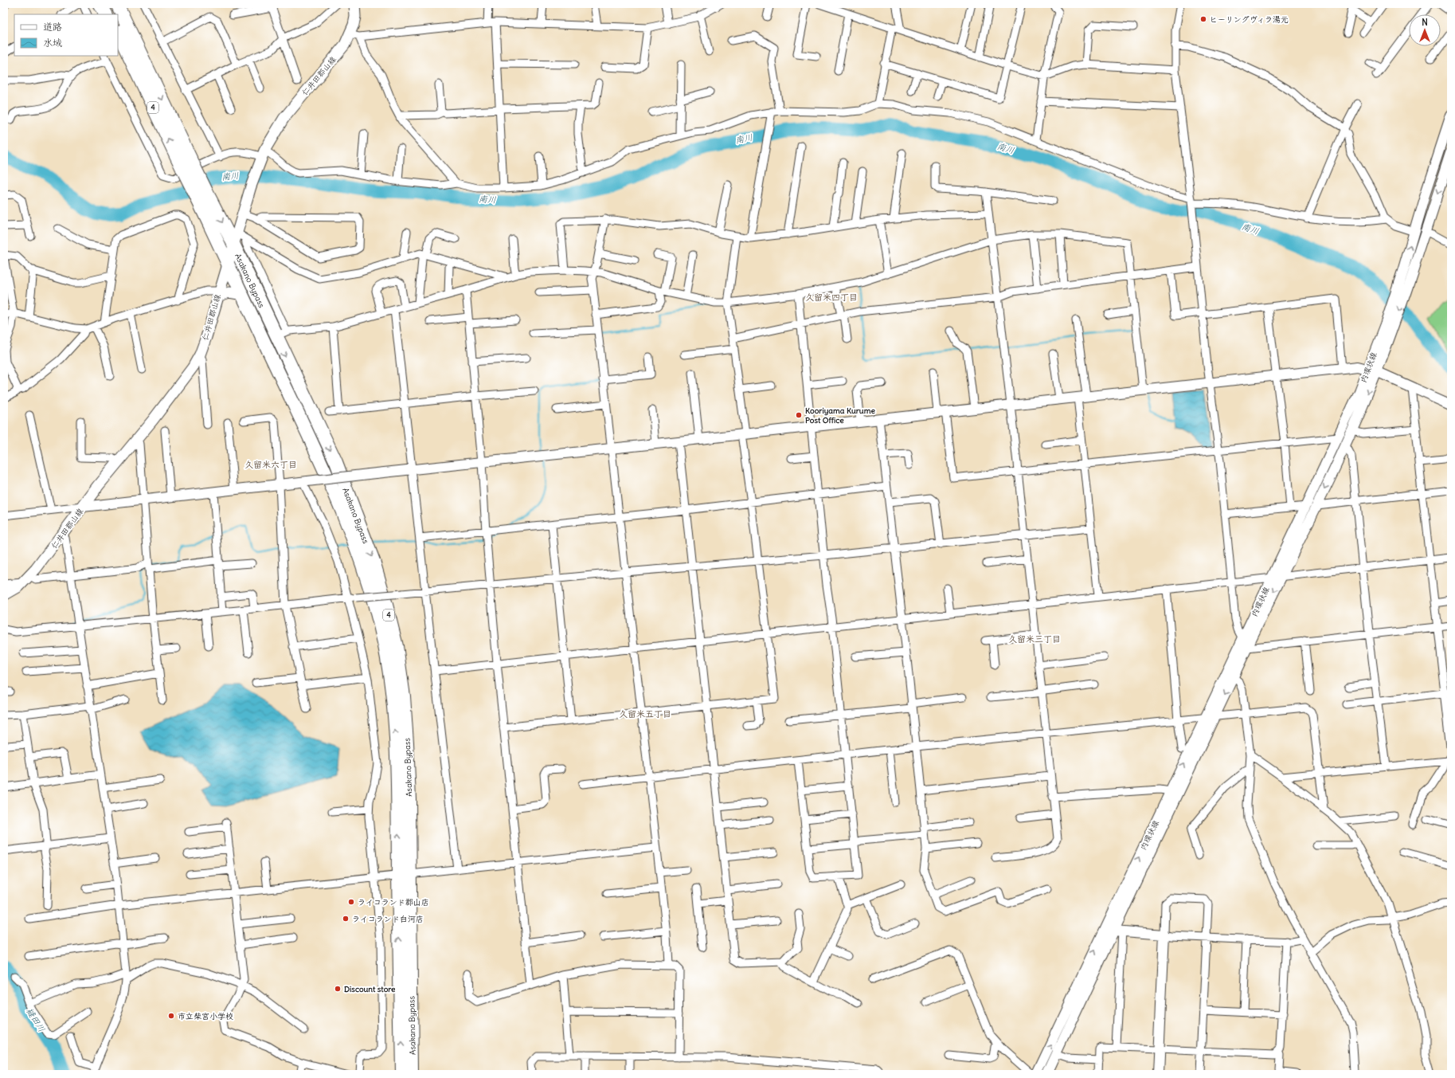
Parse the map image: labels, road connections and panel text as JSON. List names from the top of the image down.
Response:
{
  "streets": {
    "highway": ["4", "Asakano Bypass"],
    "main road": ["仁井田郡山線"],
    "street": ["内環状線"]
  },
  "crossings": [
    ["仁井田郡山線", "Asakano Bypass"],
    ["4", "Asakano Bypass"]
  ],
  "districts": [
    "久留米四丁目",
    "久留米六丁目",
    "久留米三丁目",
    "久留米五丁目"
  ],
  "water": ["南川", "縫田川"],
  "places": [
    "ヒーリングヴィラ湯元",
    "Kooriyama Kurume Post Office",
    "ライコランド郡山店",
    "ライコランド白河店",
    "Discount store",
    "市立柴宮小学校"
  ],
  "legend": ["道路", "水域"],
  "north": "top"
}
